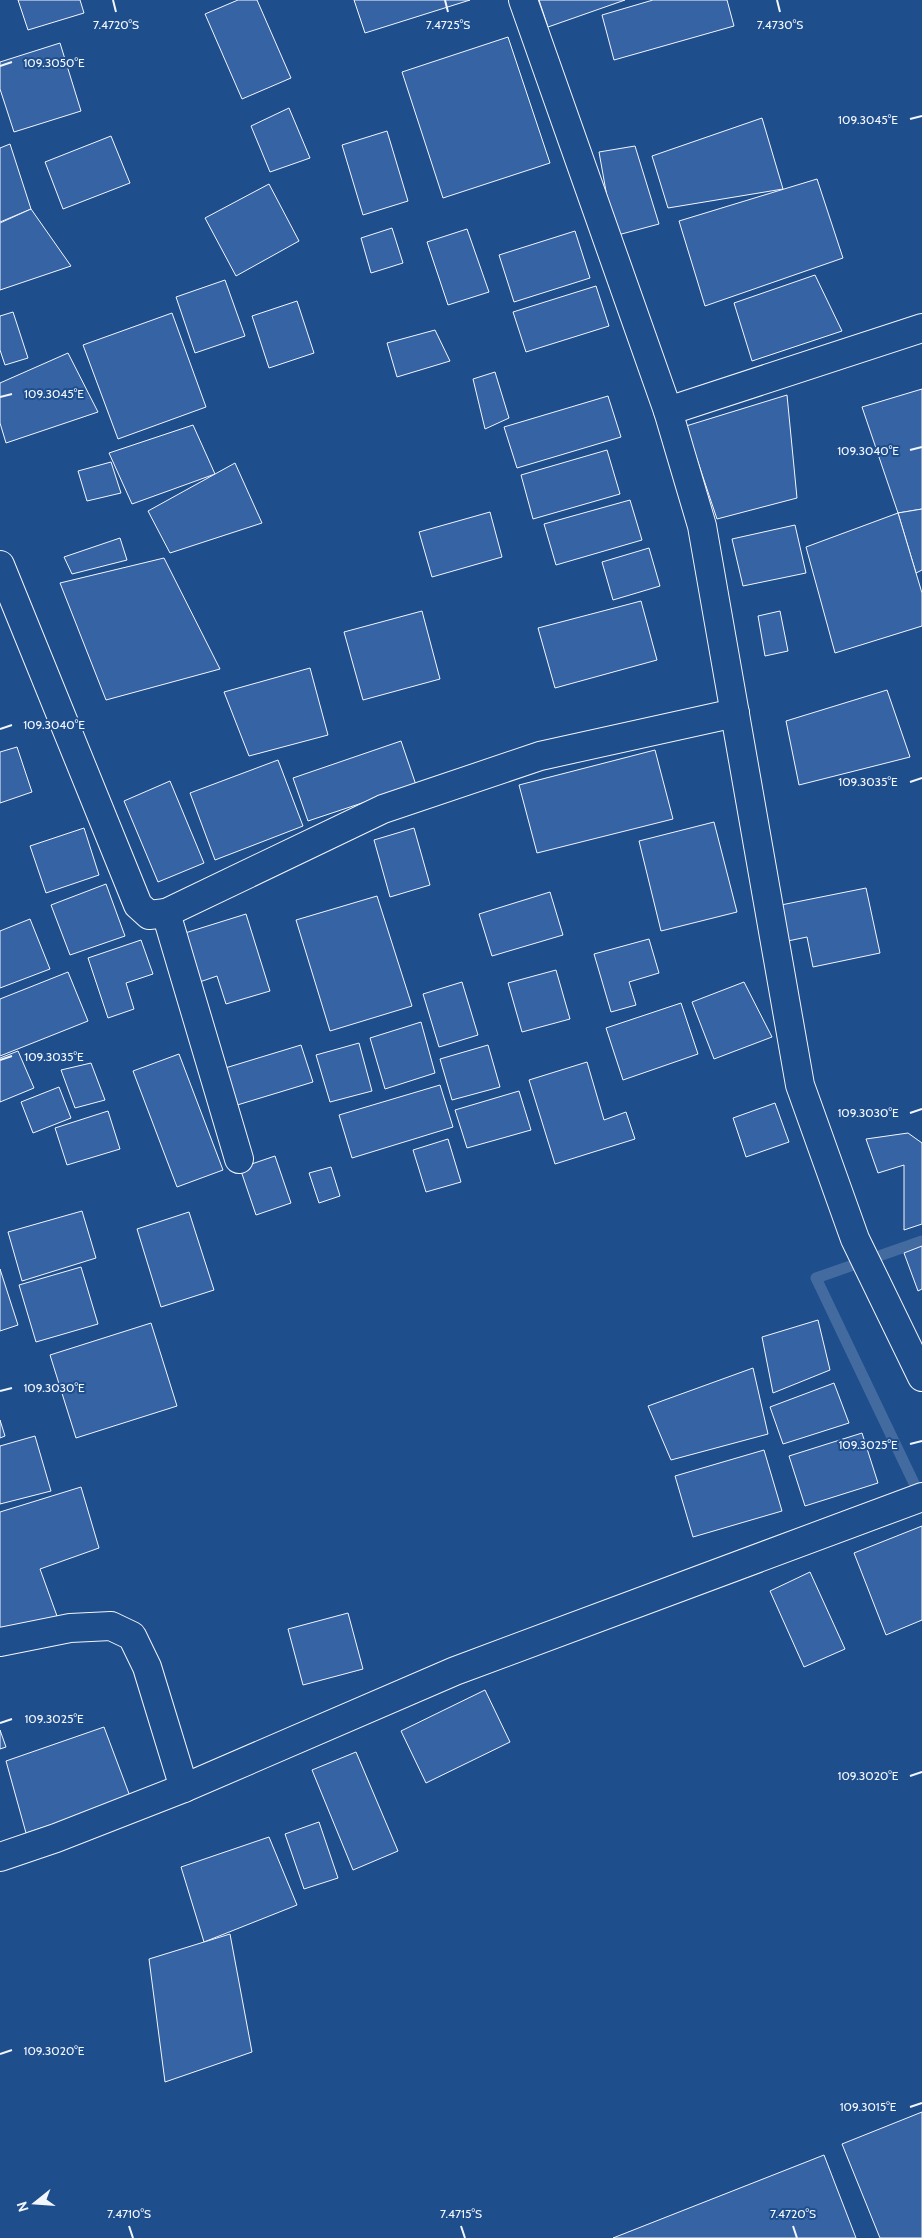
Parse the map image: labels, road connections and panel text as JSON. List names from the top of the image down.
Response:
{
  "north": "left",
  "coordinates": [
    "7.4730°S",
    "7.4720°S",
    "7.4725°S",
    "109.3050°E",
    "109.3045°E",
    "109.3040°E",
    "109.3035°E",
    "109.3030°E",
    "109.3025°E",
    "109.3020°E",
    "109.3015°E",
    "7.4710°S",
    "7.4715°S"
  ]
}
